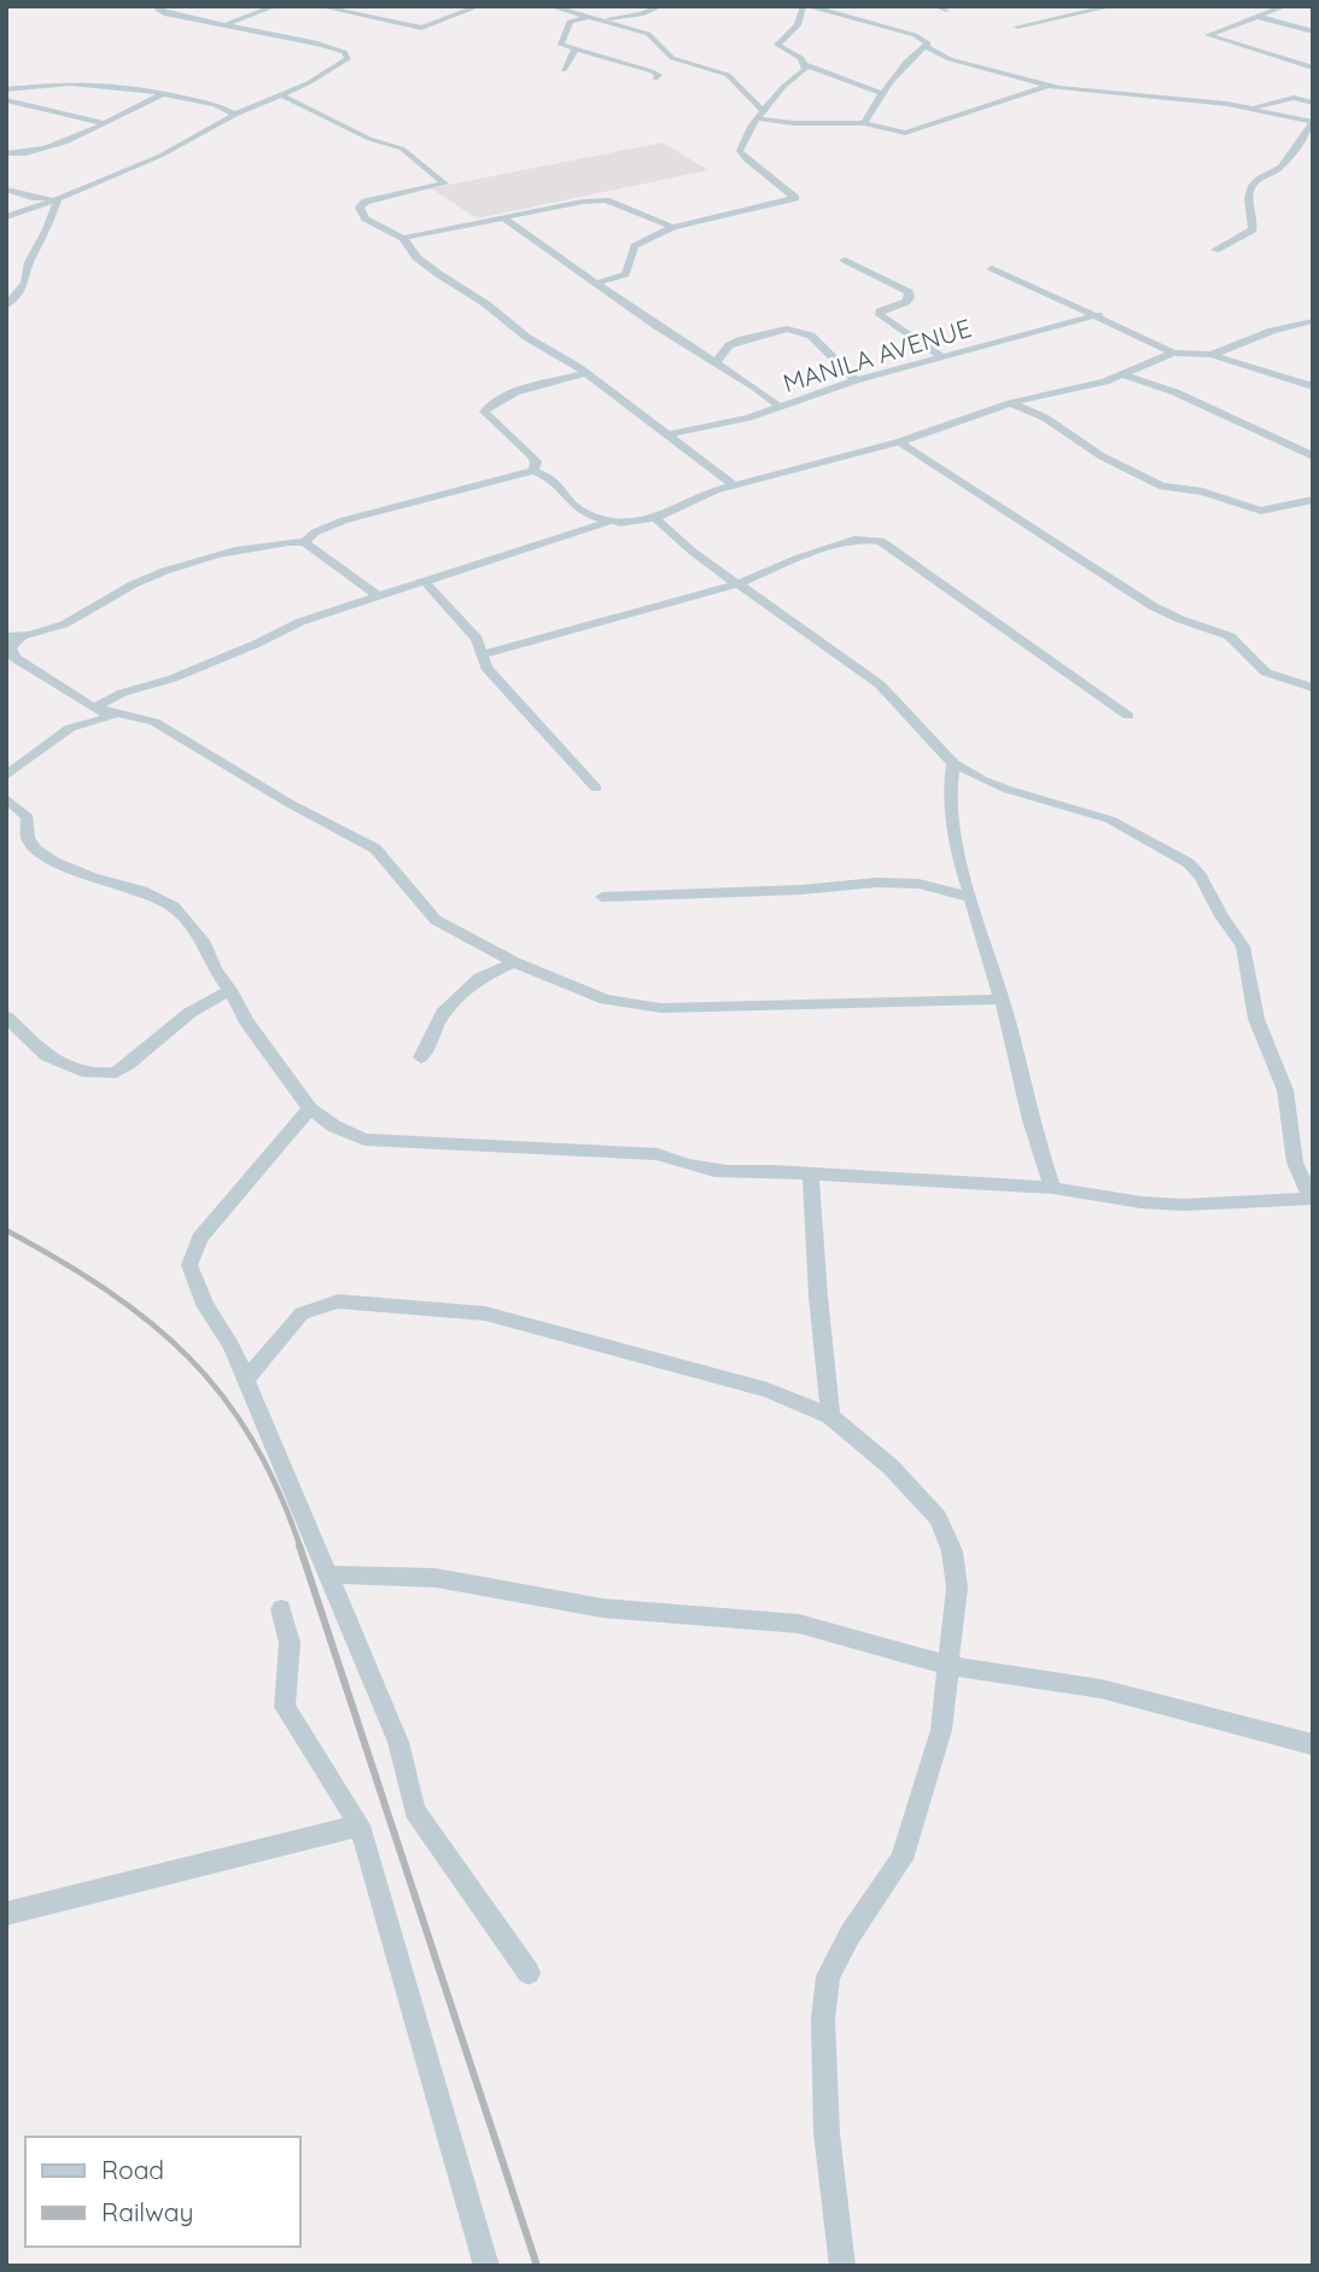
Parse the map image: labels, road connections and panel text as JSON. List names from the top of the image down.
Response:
{
  "streets": {
    "street": ["MANILA AVENUE"]
  },
  "legend": ["Road", "Railway"]
}
